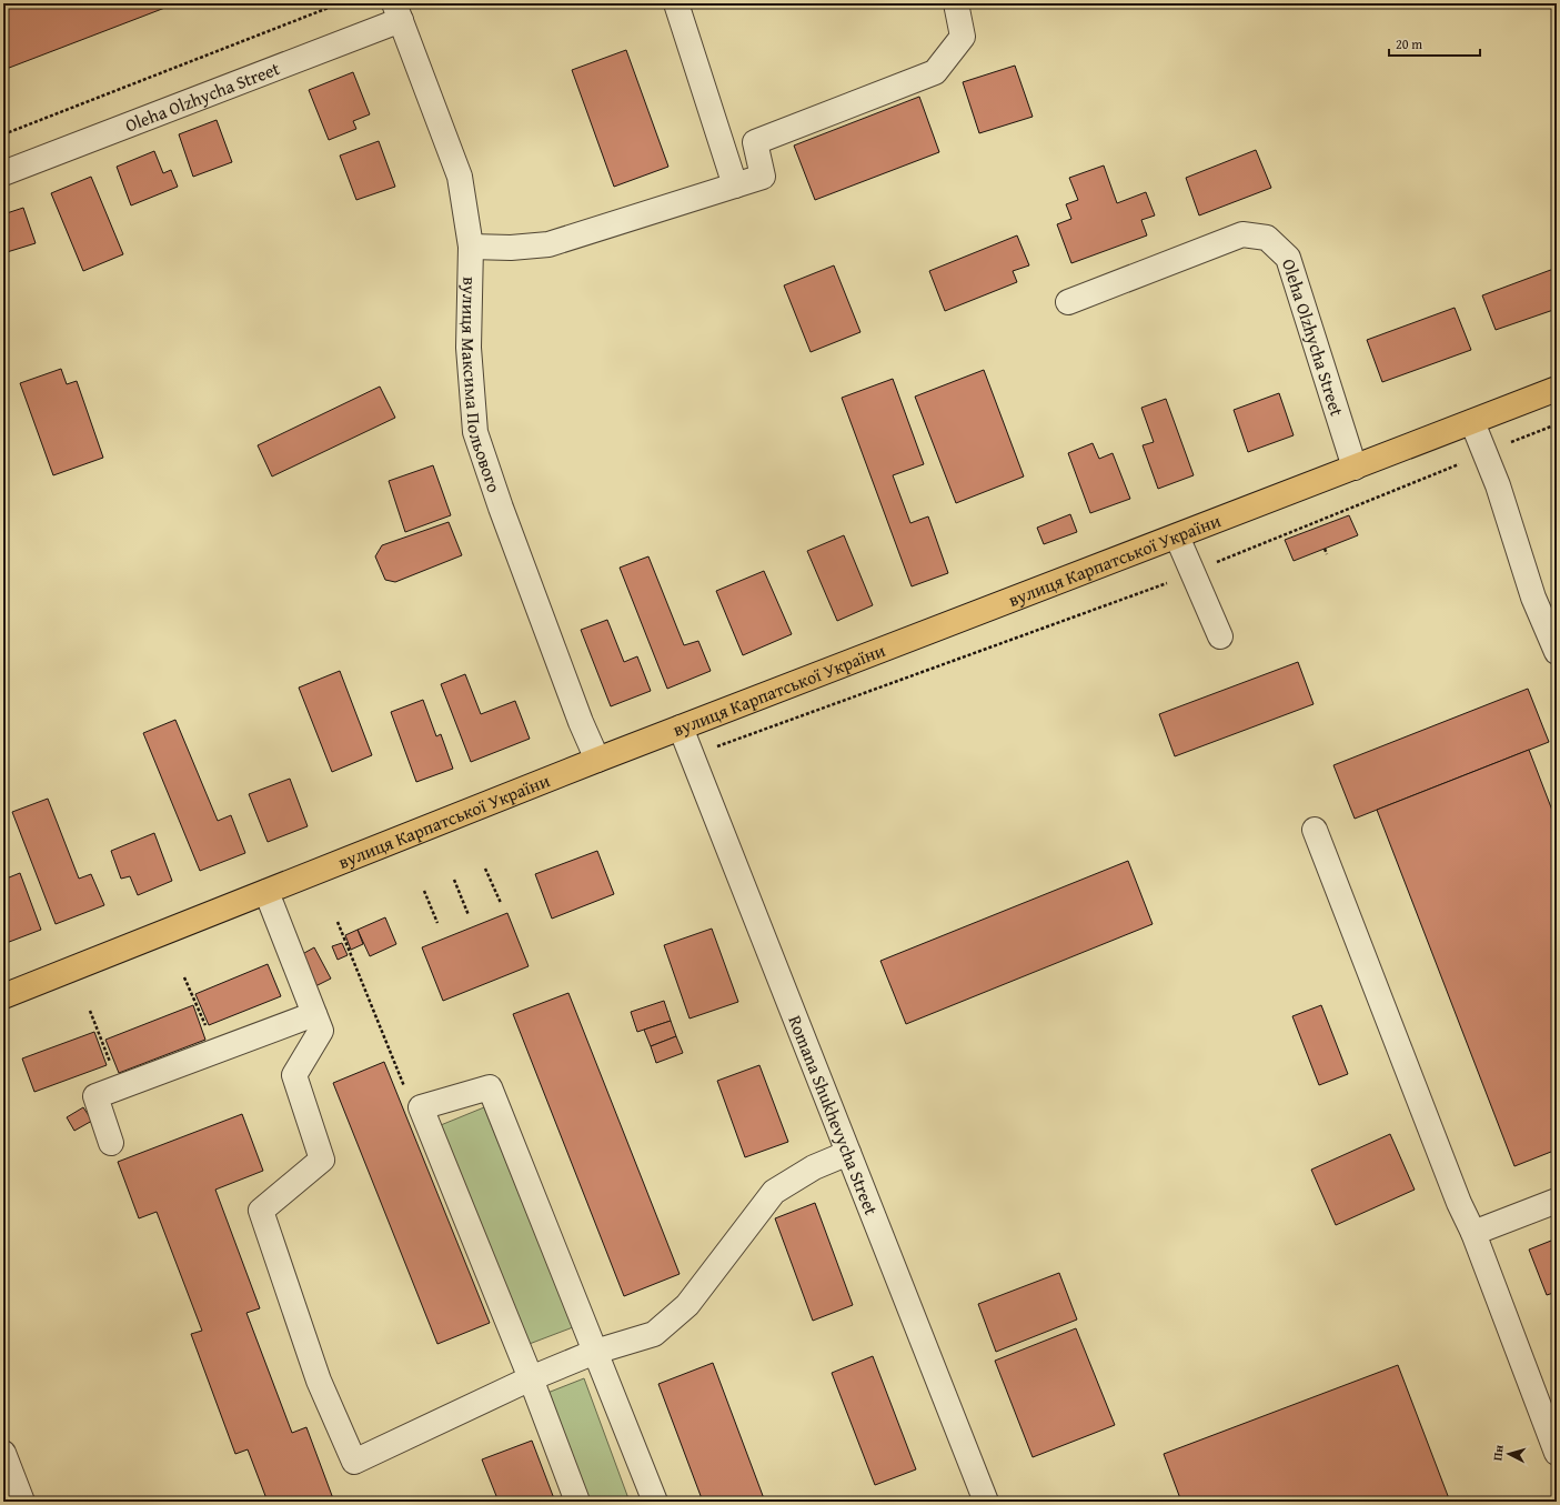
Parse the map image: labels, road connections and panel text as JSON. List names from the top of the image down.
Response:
{
  "streets": {
    "main road": ["вулиця Карпатської України"],
    "street": ["Oleha Olzhycha Street", "вулиця Максима Польового", "Romana Shukhevycha Street"]
  },
  "crossings": [
    ["Oleha Olzhycha Street", "вулиця Максима Польового"],
    ["Oleha Olzhycha Street", "вулиця Карпатської України"],
    ["вулиця Максима Польового", "вулиця Карпатської України"],
    ["вулиця Карпатської України", "Romana Shukhevycha Street"]
  ],
  "scale_bar": "20 m",
  "north": "left"
}
